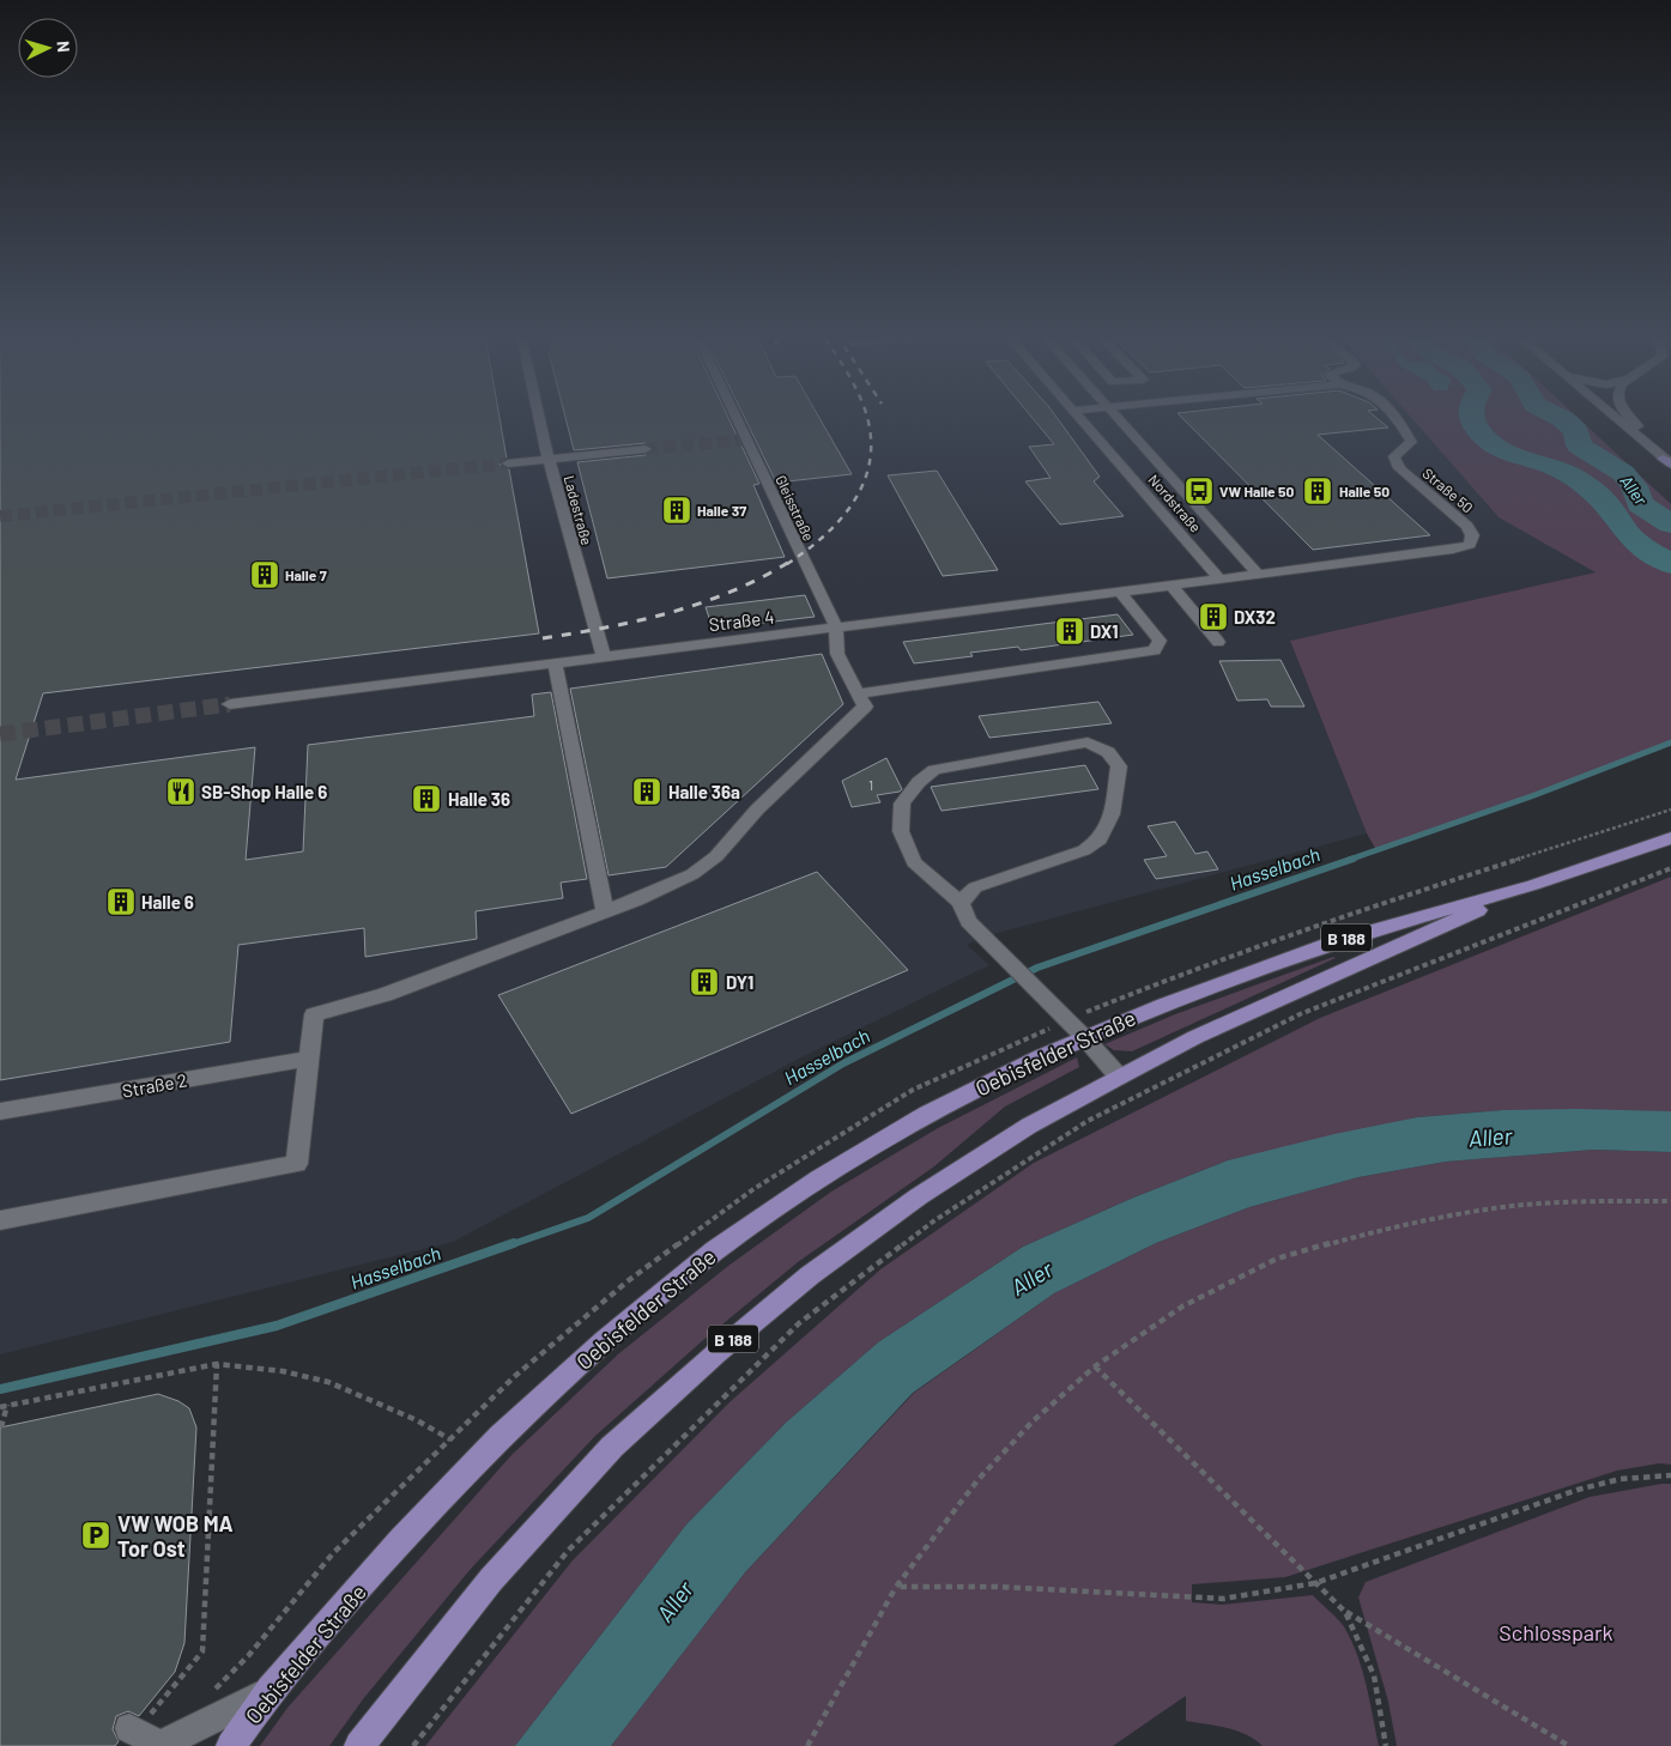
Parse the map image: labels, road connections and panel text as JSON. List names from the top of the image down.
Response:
{
  "streets": {
    "main road": ["B 188", "Oebisfelder Straße"],
    "street": [
      "Straße 50",
      "Nordstraße",
      "Gleisstraße",
      "Ladestraße",
      "Straße 4",
      "Straße 2"
    ]
  },
  "crossings": [
    ["Straße 50", "Nordstraße"],
    ["Straße 50", "Straße 4"],
    ["Nordstraße", "Straße 4"],
    ["Gleisstraße", "Straße 4"],
    ["Ladestraße", "Straße 4"],
    ["B 188", "Oebisfelder Straße"]
  ],
  "water": ["Aller", "Hasselbach"],
  "parks": ["Schlosspark"],
  "places": {
    "bus stop": ["VW Halle 50"],
    "building": [
      "Halle 50",
      "Halle 37",
      "Halle 7",
      "DX32",
      "DX1",
      "Halle 36a",
      "Halle 36",
      "Halle 6",
      "DY1"
    ],
    "restaurant": ["SB-Shop Halle 6"],
    "parking": ["VW WOB MA Tor Ost"]
  },
  "house_numbers": ["1"],
  "north": "right"
}
